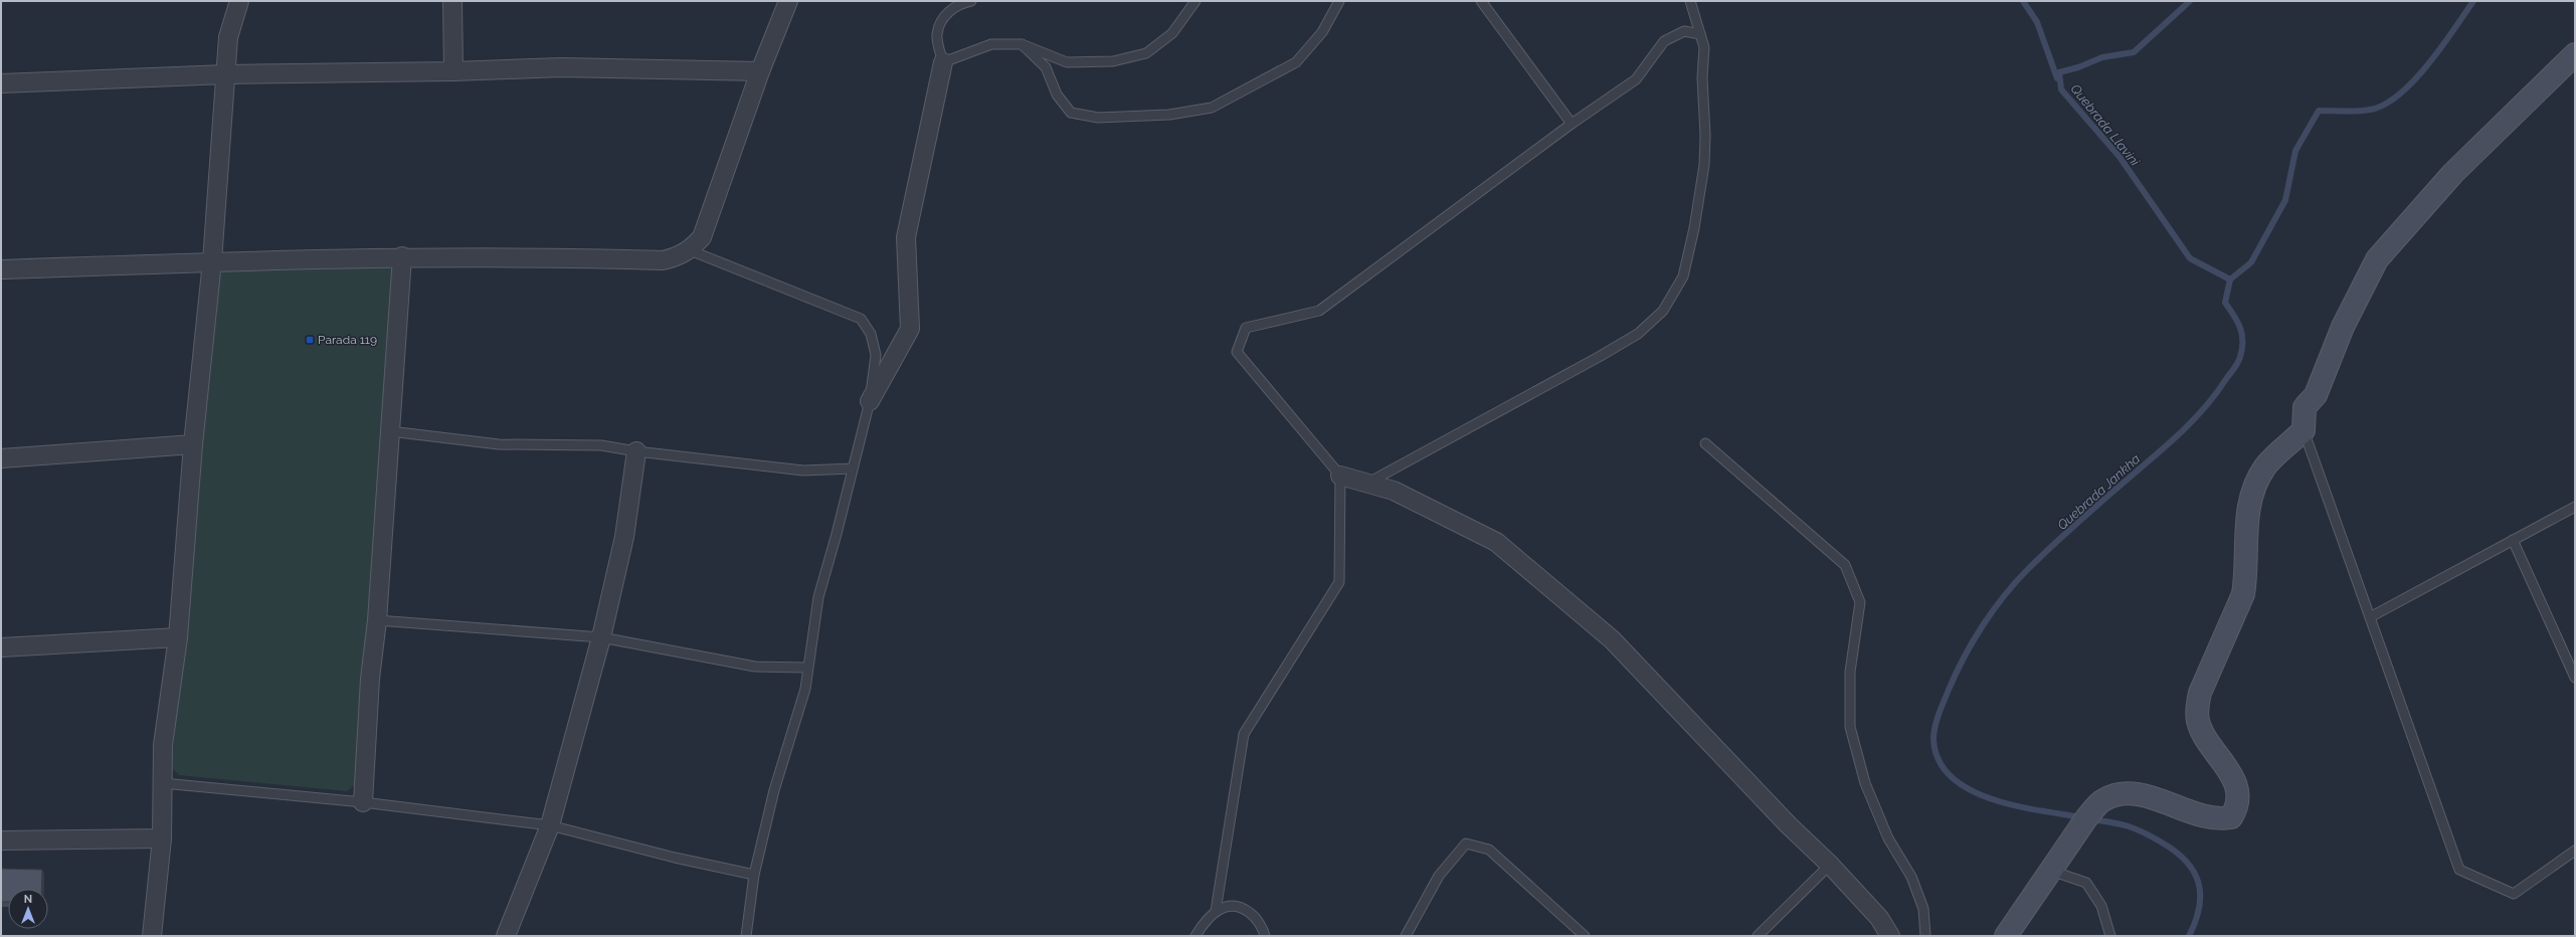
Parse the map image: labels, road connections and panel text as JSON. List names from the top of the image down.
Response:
{
  "water": ["Quebrada Llavini", "Quebrada Jankha"],
  "places": {
    "transit": ["Parada 119"]
  },
  "north": "top"
}
